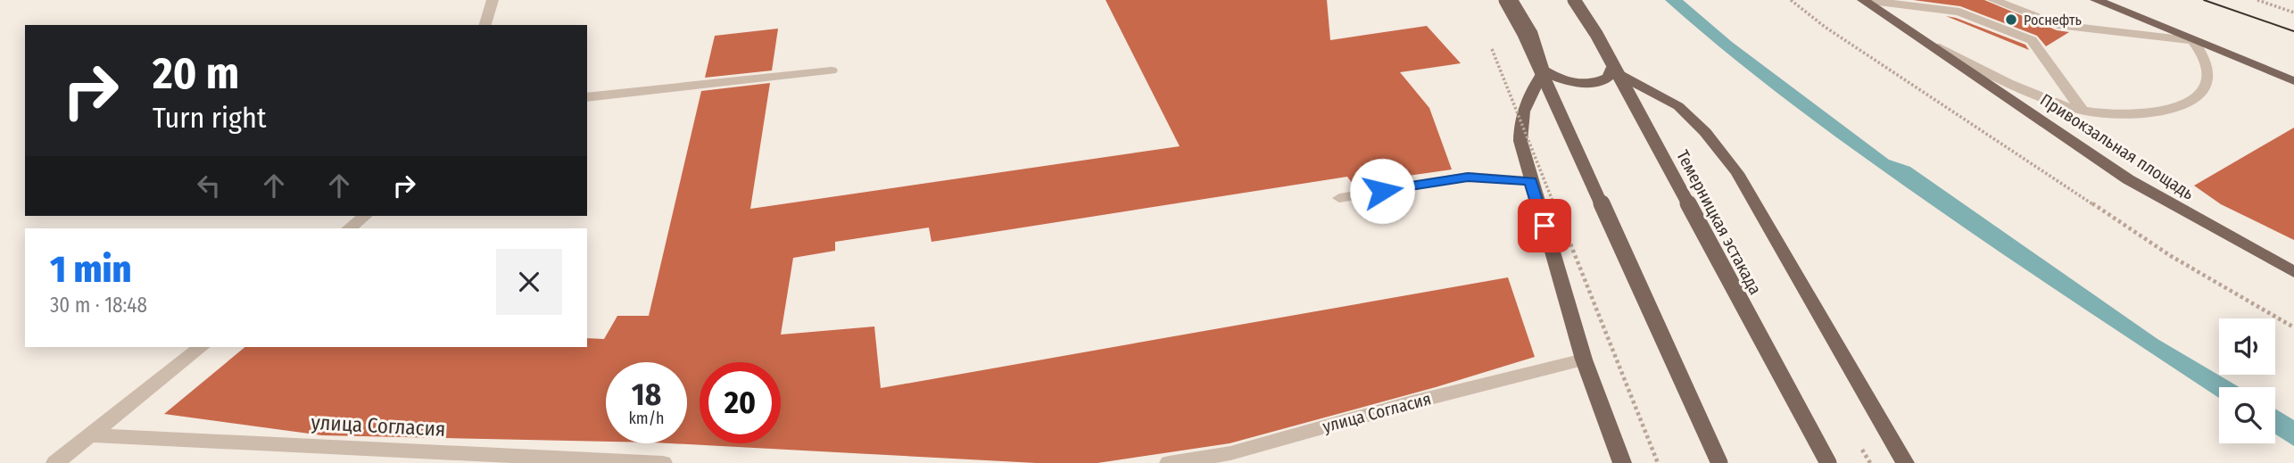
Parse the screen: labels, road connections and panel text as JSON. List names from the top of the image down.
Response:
{
  "streets": {
    "main road": ["Привокзальная площадь", "Темерницкая эстакада"],
    "street": ["улица Согласия"]
  },
  "places": ["Роснефть"],
  "page": {
    "turn": ["20 m", "Turn right"],
    "heading": ["1 min", "30 m · 18:48"],
    "speed": "18 km/h",
    "limit": "20"
  }
}
